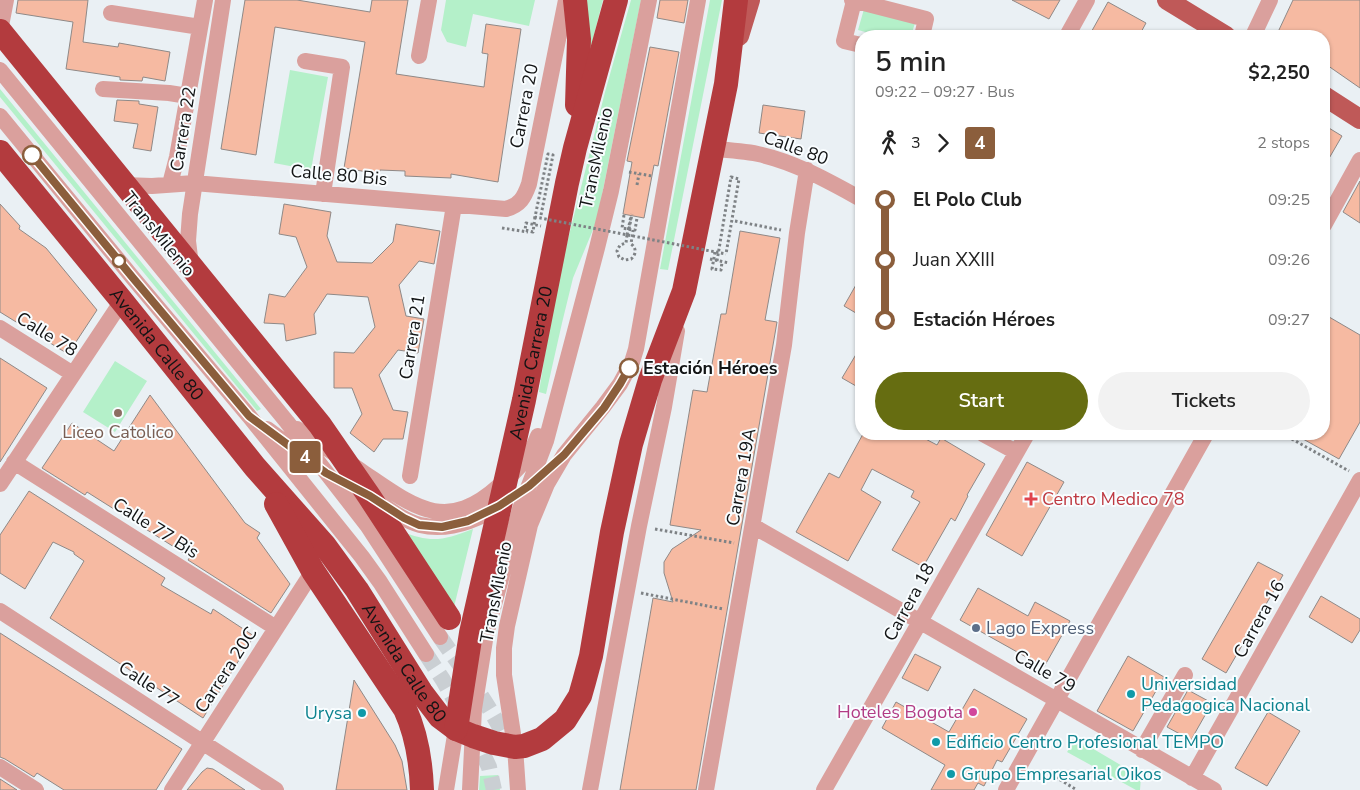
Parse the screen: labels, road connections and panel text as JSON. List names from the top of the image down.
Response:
{
  "streets": {
    "highway": ["Avenida Calle 80", "Avenida Carrera 20"],
    "street": [
      "Carrera 20",
      "Carrera 22",
      "Calle 80",
      "TransMilenio",
      "Calle 80 Bis",
      "Calle 78",
      "Carrera 21",
      "Carrera 19A",
      "Calle 77 Bis",
      "Carrera 18",
      "Carrera 16",
      "Carrera 20C",
      "Calle 79",
      "Calle 77"
    ]
  },
  "crossings": [
    ["Carrera 20", "Calle 80 Bis"],
    ["Carrera 22", "Calle 80 Bis"],
    ["Calle 80", "Carrera 19A"],
    ["TransMilenio", "Avenida Calle 80"],
    ["TransMilenio", "Avenida Carrera 20"],
    ["Calle 80 Bis", "Carrera 21"],
    ["Avenida Calle 80", "Avenida Carrera 20"],
    ["Carrera 19A", "Calle 79"],
    ["Calle 77 Bis", "Carrera 20C"],
    ["Carrera 18", "Calle 79"],
    ["Carrera 16", "Calle 79"],
    ["Carrera 20C", "Calle 77"]
  ],
  "places": {
    "other": [
      "Estación Héroes",
      "Liceo Catolico",
      "Lago Express",
      "Universidad Pedagogica Nacional",
      "Hoteles Bogota",
      "Urysa",
      "Edificio Centro Profesional TEMPO",
      "Grupo Empresarial Oikos"
    ],
    "health": ["Centro Medico 78"]
  },
  "lines": ["bus line 4"],
  "page": {
    "on_map": "4",
    "heading": ["5 min", "09:22 – 09:27 · Bus", "$2,250"],
    "legs": ["3", "4", "2 stops"],
    "list": [
      {
        "name": "El Polo Club",
        "value": "09:25"
      },
      {
        "name": "Juan XXIII",
        "value": "09:26"
      },
      {
        "name": "Estación Héroes",
        "value": "09:27"
      }
    ],
    "buttons": ["Start", "Tickets"]
  }
}
